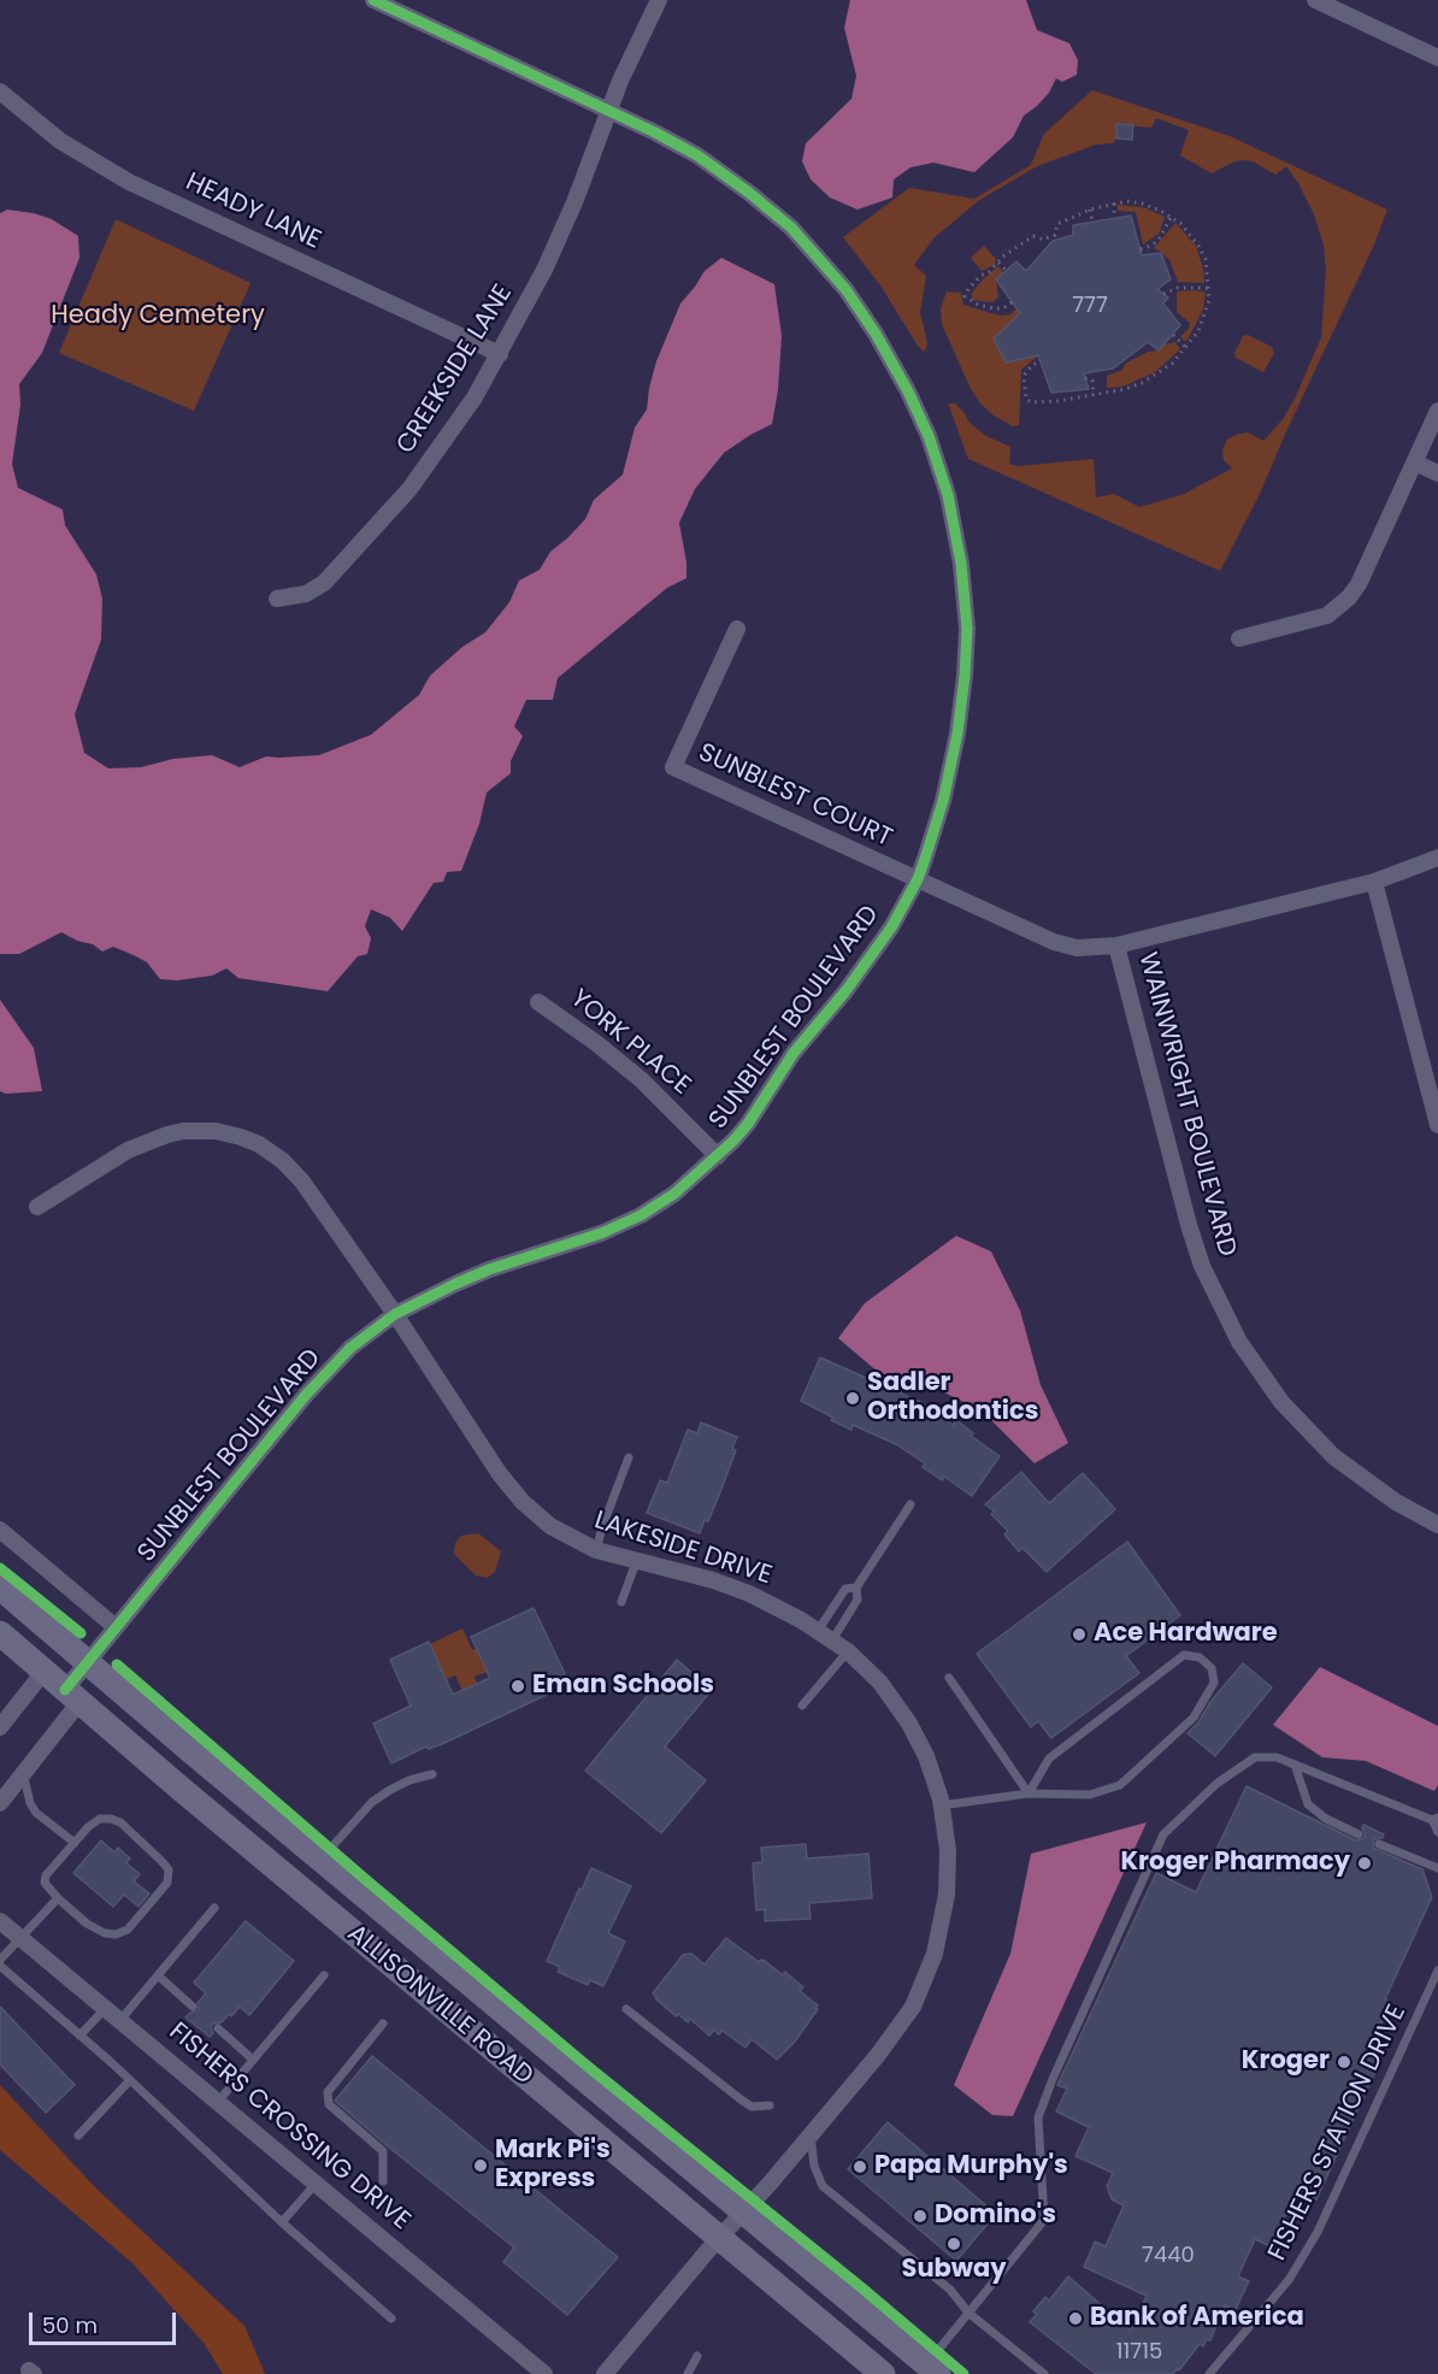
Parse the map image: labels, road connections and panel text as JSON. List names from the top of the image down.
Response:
{
  "streets": {
    "main road": ["ALLISONVILLE ROAD"],
    "street": [
      "HEADY LANE",
      "CREEKSIDE LANE",
      "SUNBLEST COURT",
      "SUNBLEST BOULEVARD",
      "YORK PLACE",
      "WAINWRIGHT BOULEVARD",
      "LAKESIDE DRIVE",
      "FISHERS CROSSING DRIVE"
    ],
    "lane": ["FISHERS STATION DRIVE"]
  },
  "crossings": [
    ["HEADY LANE", "CREEKSIDE LANE"],
    ["CREEKSIDE LANE", "SUNBLEST BOULEVARD"],
    ["SUNBLEST COURT", "SUNBLEST BOULEVARD"],
    ["SUNBLEST BOULEVARD", "YORK PLACE"],
    ["SUNBLEST BOULEVARD", "LAKESIDE DRIVE"],
    ["SUNBLEST BOULEVARD", "ALLISONVILLE ROAD"],
    ["LAKESIDE DRIVE", "ALLISONVILLE ROAD"]
  ],
  "parks": ["Heady Cemetery"],
  "places": [
    "Sadler Orthodontics",
    "Ace Hardware",
    "Eman Schools",
    "Kroger Pharmacy",
    "Kroger",
    "Mark Pi's Express",
    "Papa Murphy's",
    "Domino's",
    "Subway",
    "Bank of America"
  ],
  "house_numbers": ["777", "7440", "11715"],
  "scale_bar": "50 m"
}
